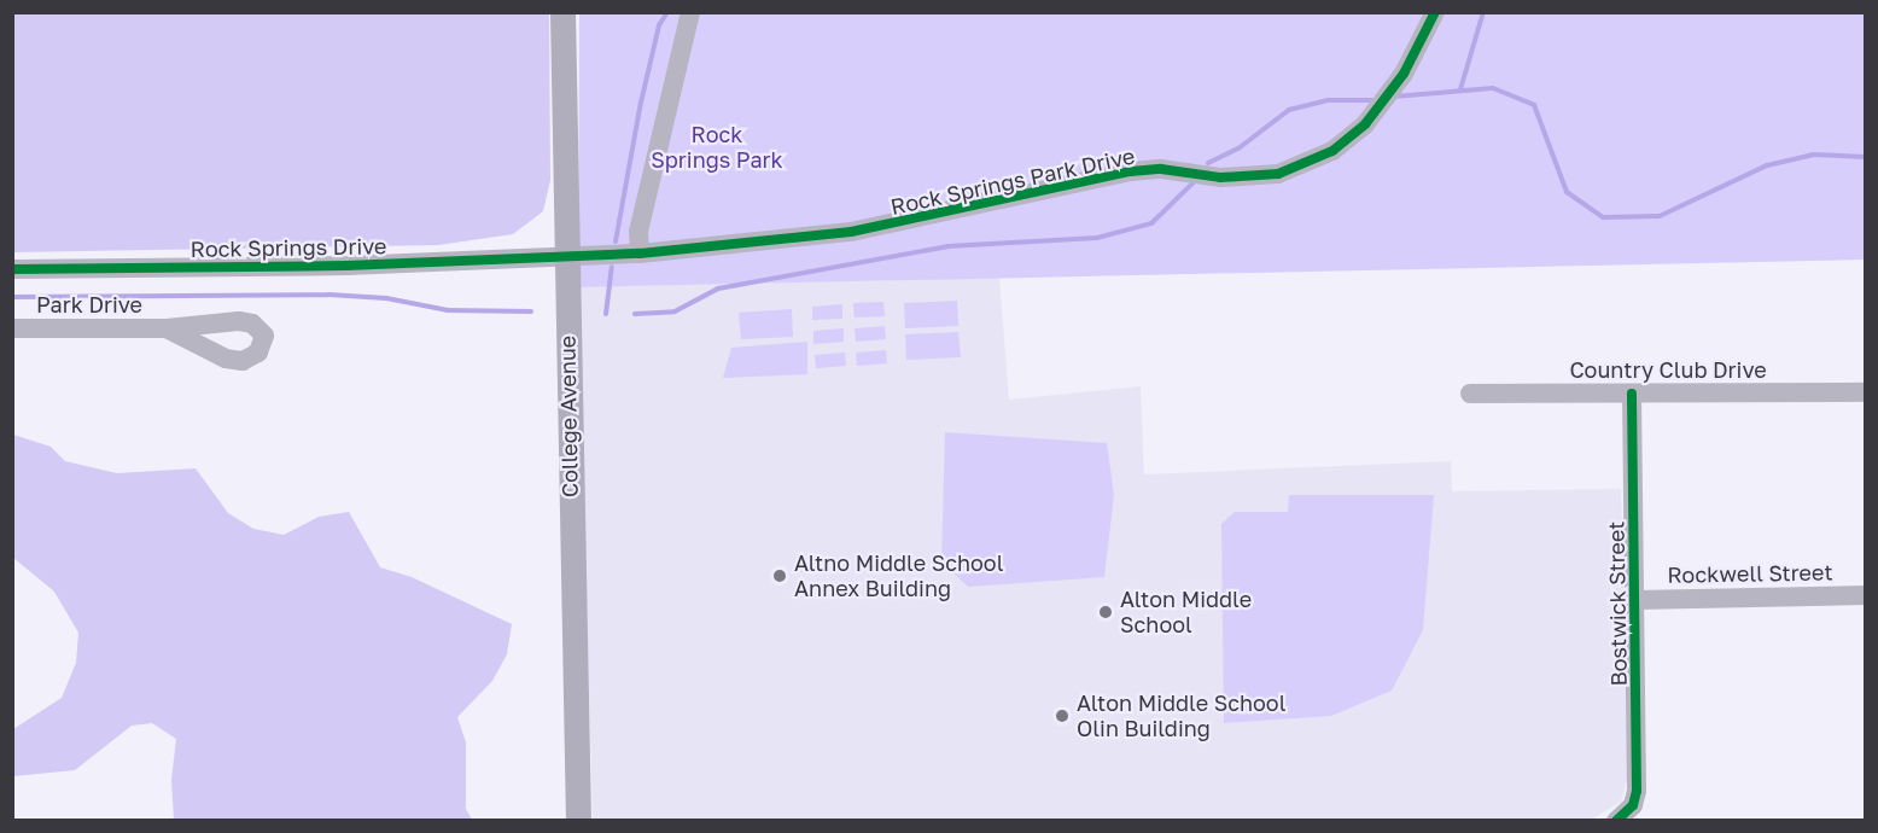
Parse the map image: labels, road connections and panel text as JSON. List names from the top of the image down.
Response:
{
  "streets": {
    "main road": ["College Avenue"],
    "street": [
      "Rock Springs Park Drive",
      "Rock Springs Drive",
      "Park Drive",
      "Country Club Drive",
      "Rockwell Street",
      "Bostwick Street"
    ]
  },
  "crossings": [
    ["Rock Springs Park Drive", "Rock Springs Drive"],
    ["Rock Springs Park Drive", "College Avenue"],
    ["Rock Springs Drive", "College Avenue"],
    ["Country Club Drive", "Bostwick Street"],
    ["Rockwell Street", "Bostwick Street"]
  ],
  "parks": ["Rock Springs Park"],
  "places": ["Altno Middle School Annex Building", "Alton Middle School", "Alton Middle School Olin Building"]
}
